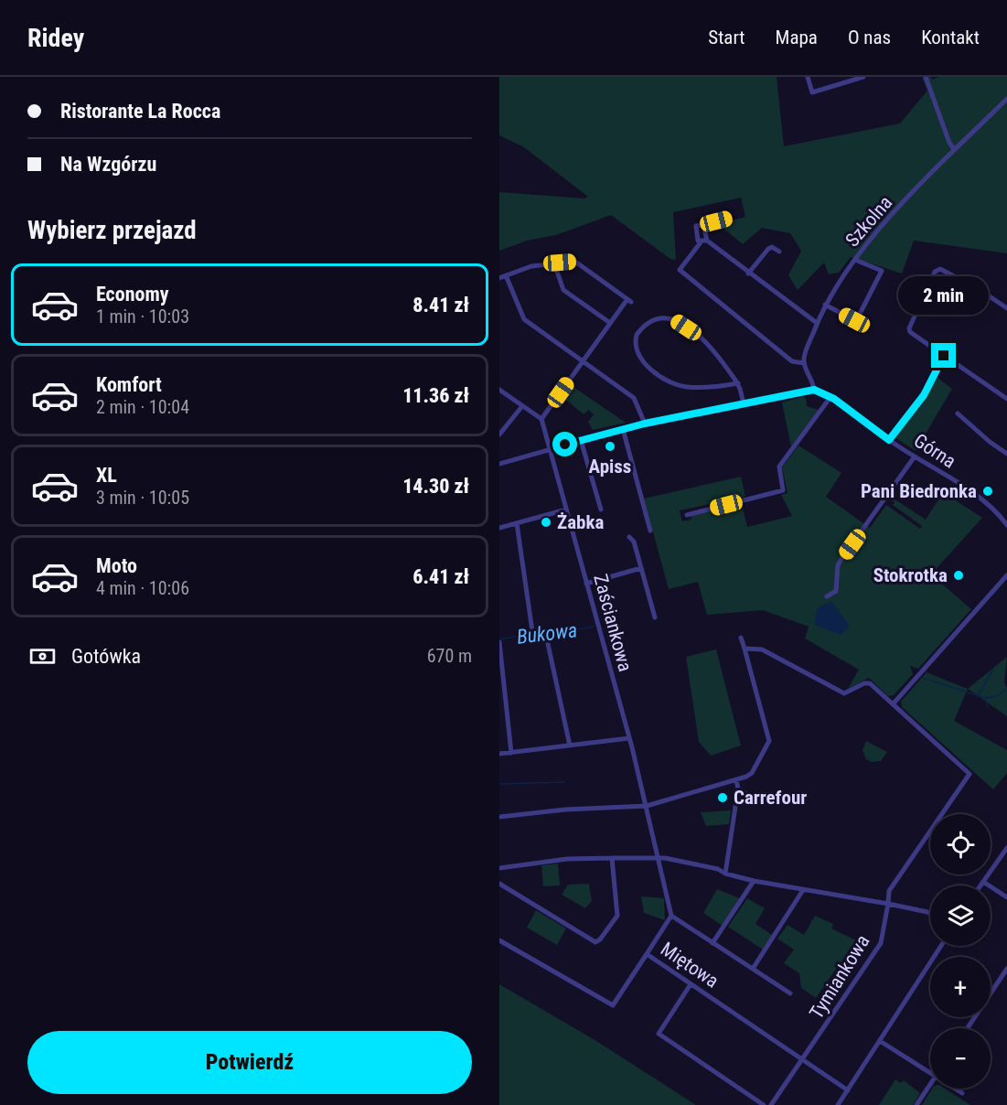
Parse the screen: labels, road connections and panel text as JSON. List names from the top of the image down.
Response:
{
  "streets": {
    "street": [
      "Szkolna",
      "Górna",
      "Zaściankowa",
      "Miętowa",
      "Tymiankowa"
    ]
  },
  "crossings": [
    ["Miętowa", "Tymiankowa"]
  ],
  "water": ["Bukowa"],
  "places": [
    "Apiss",
    "Pani Biedronka",
    "Żabka",
    "Stokrotka",
    "Carrefour"
  ],
  "page": {
    "header": "Ridey",
    "nav": [
      "Start",
      "Mapa",
      "O nas",
      "Kontakt"
    ],
    "banner": ["Ristorante La Rocca", "Na Wzgórzu"],
    "heading": "Wybierz przejazd",
    "list": [
      {
        "name": "Economy",
        "note": "1 min · 10:03",
        "value": "8.41 zł"
      },
      {
        "name": "Komfort",
        "note": "2 min · 10:04",
        "value": "11.36 zł"
      },
      {
        "name": "XL",
        "note": "3 min · 10:05",
        "value": "14.30 zł"
      },
      {
        "name": "Moto",
        "note": "4 min · 10:06",
        "value": "6.41 zł"
      }
    ],
    "bubble": "2 min",
    "pay": ["Gotówka", "670 m"],
    "map_buttons": ["+", "−"],
    "buttons": "Potwierdź"
  }
}
